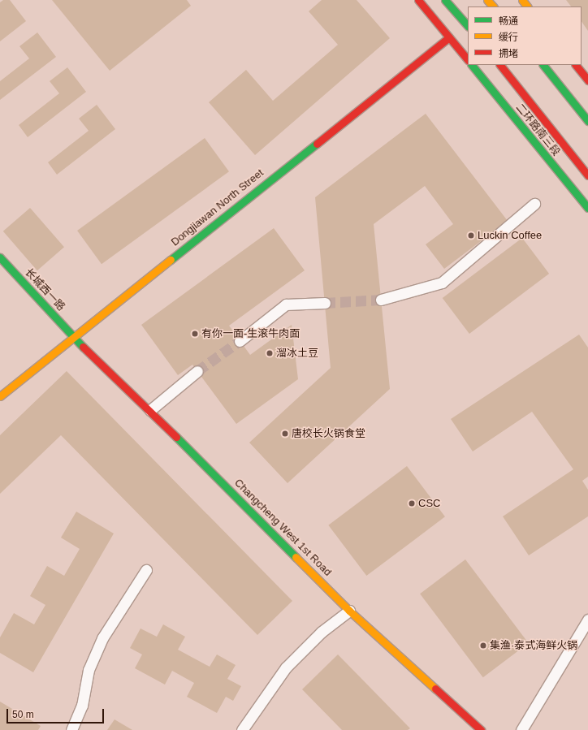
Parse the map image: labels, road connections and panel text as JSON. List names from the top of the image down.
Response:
{
  "streets": {
    "main road": [
      "二环路南三段",
      "Dongjiawan North Street",
      "长城西一路",
      "Changcheng West 1st Road"
    ]
  },
  "crossings": [
    ["Dongjiawan North Street", "长城西一路"],
    ["Dongjiawan North Street", "Changcheng West 1st Road"],
    ["长城西一路", "Changcheng West 1st Road"]
  ],
  "places": [
    "Luckin Coffee",
    "有你一面-生滚牛肉面",
    "溜冰土豆",
    "唐校长火锅食堂",
    "CSC",
    "集渔·泰式海鲜火锅"
  ],
  "legend": ["畅通", "缓行", "拥堵"],
  "scale_bar": "50 m"
}
